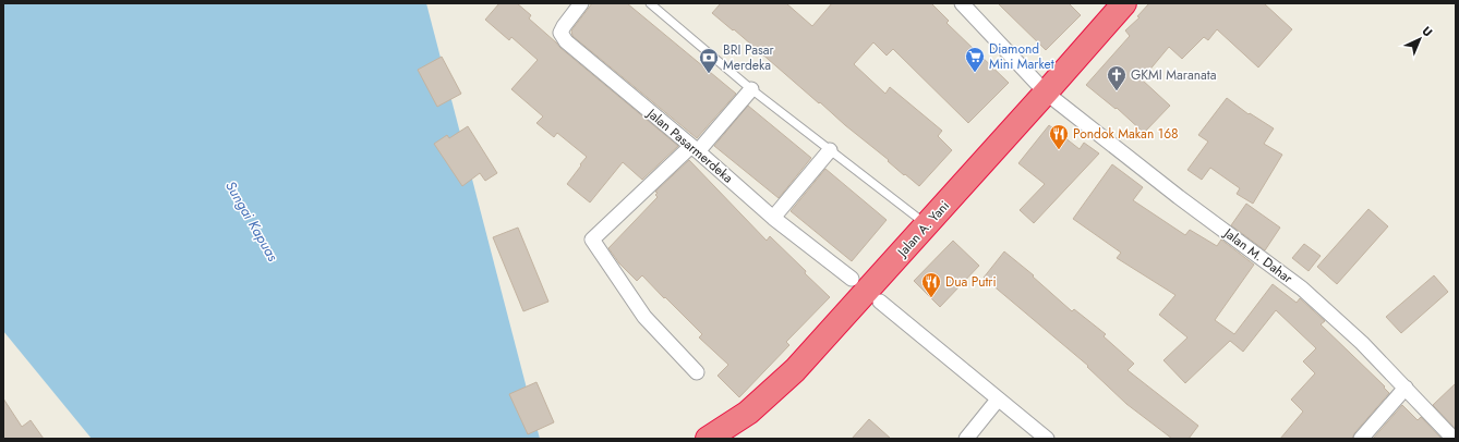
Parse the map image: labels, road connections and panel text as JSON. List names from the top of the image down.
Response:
{
  "streets": {
    "highway": ["Jalan A. Yani"],
    "street": ["Jalan Pasarmerdeka", "Jalan M. Dahar"]
  },
  "crossings": [
    ["Jalan A. Yani", "Jalan M. Dahar"]
  ],
  "water": ["Sungai Kapuas"],
  "places": {
    "supermarket": ["Diamond Mini Market"],
    "bank": ["BRI Pasar Merdeka"],
    "church": ["GKMI Maranata"],
    "restaurant": ["Pondok Makan 168", "Dua Putri"]
  },
  "north": "top right"
}
